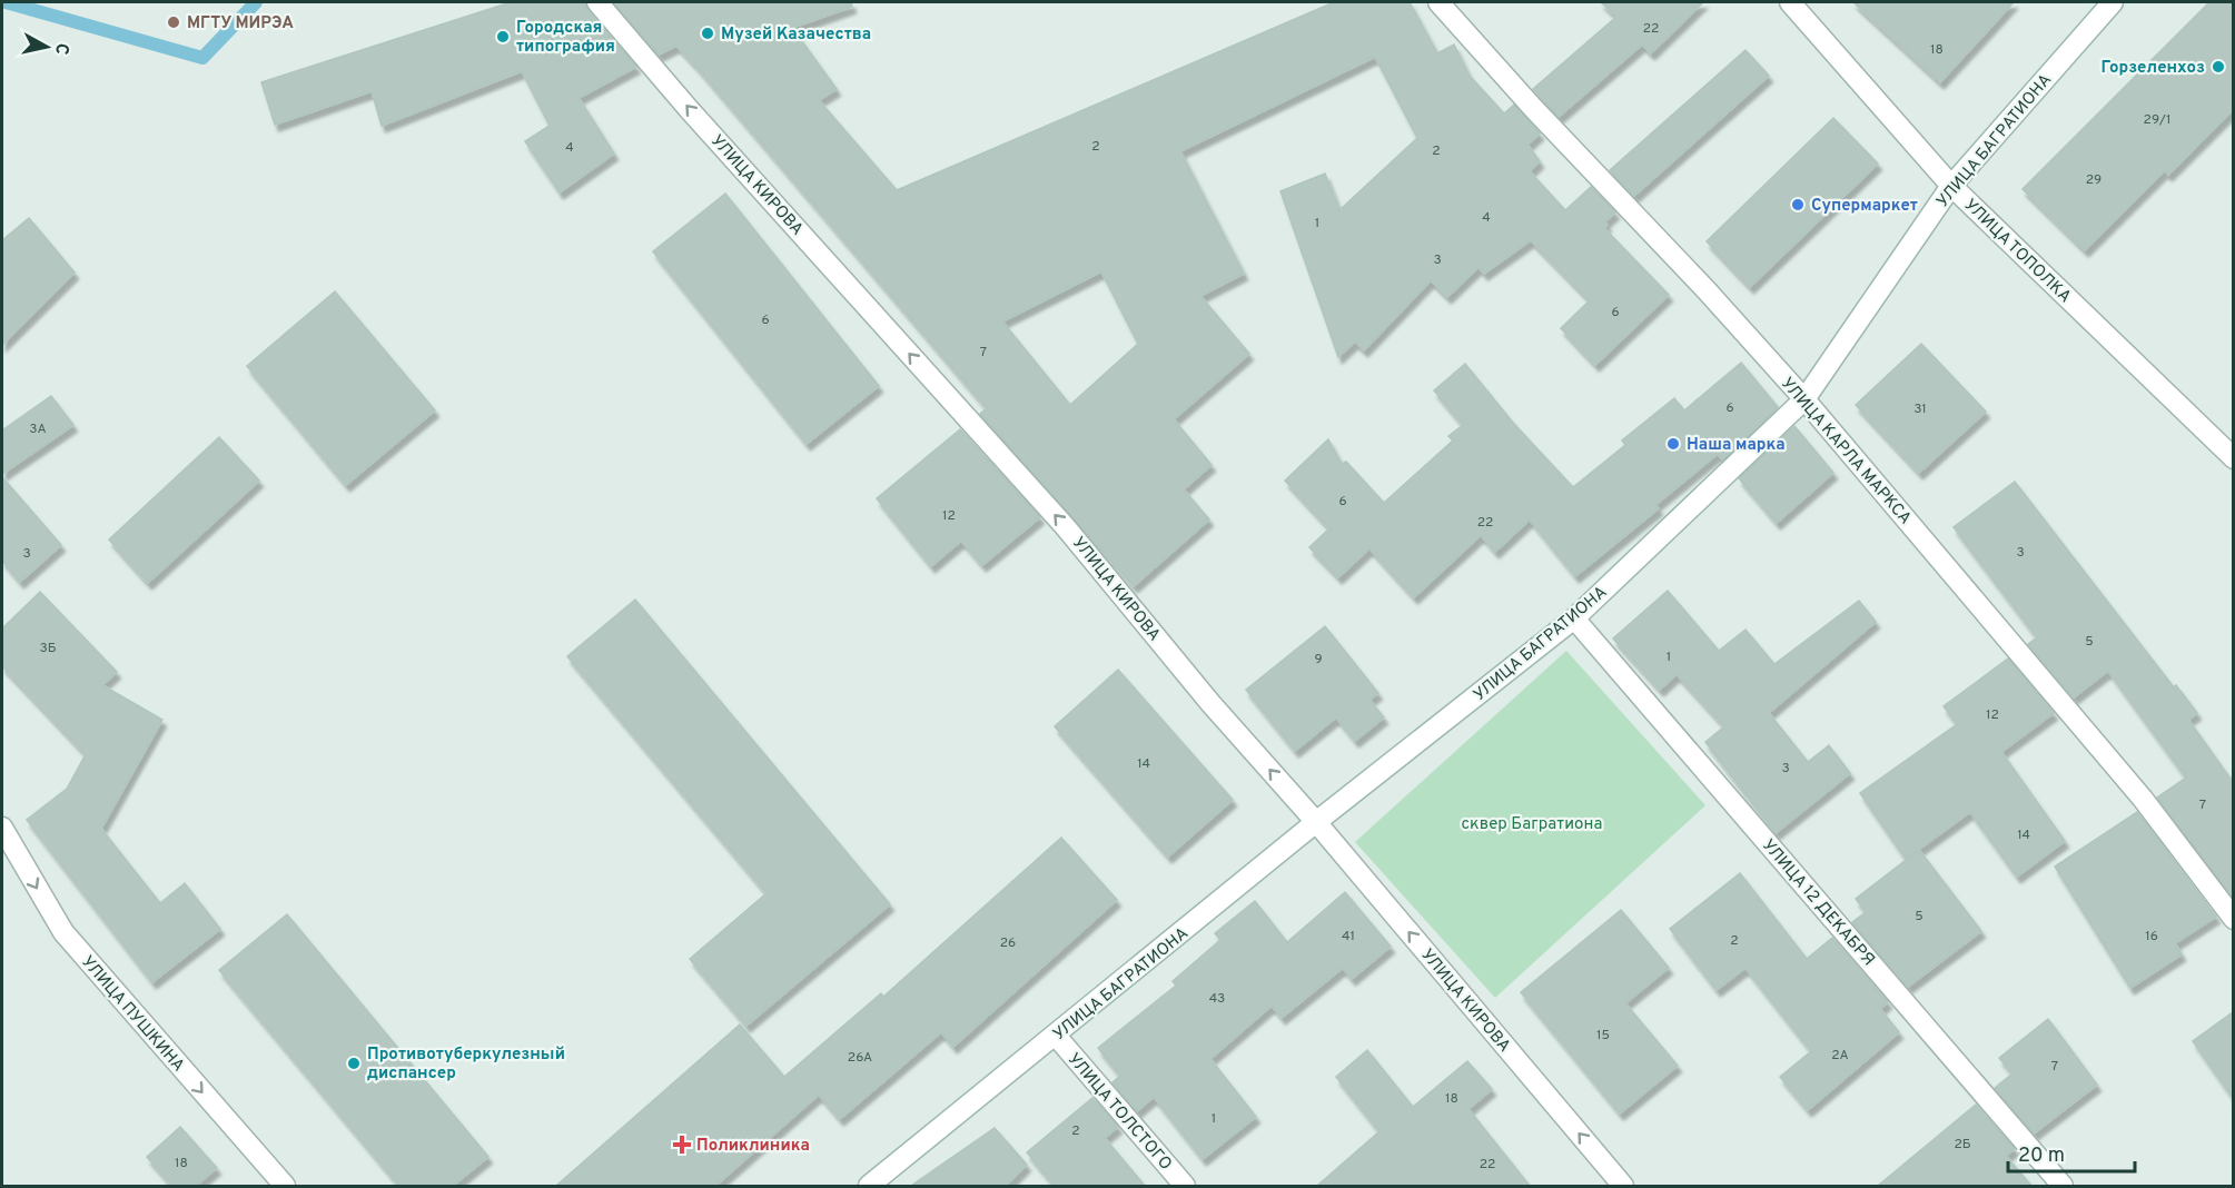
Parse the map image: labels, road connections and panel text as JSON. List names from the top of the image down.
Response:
{
  "streets": {
    "street": [
      "УЛИЦА БАГРАТИОНА",
      "УЛИЦА КИРОВА",
      "УЛИЦА ТОПОЛКА",
      "УЛИЦА КАРЛА МАРКСА",
      "УЛИЦА 12 ДЕКАБРЯ",
      "УЛИЦА ПУШКИНА",
      "УЛИЦА ТОЛСТОГО"
    ]
  },
  "crossings": [
    ["УЛИЦА БАГРАТИОНА", "УЛИЦА КИРОВА"],
    ["УЛИЦА БАГРАТИОНА", "УЛИЦА ТОПОЛКА"],
    ["УЛИЦА БАГРАТИОНА", "УЛИЦА КАРЛА МАРКСА"],
    ["УЛИЦА БАГРАТИОНА", "УЛИЦА 12 ДЕКАБРЯ"],
    ["УЛИЦА БАГРАТИОНА", "УЛИЦА ТОЛСТОГО"]
  ],
  "one_way": ["УЛИЦА КИРОВА", "УЛИЦА ПУШКИНА"],
  "parks": ["сквер Багратиона"],
  "places": {
    "other": [
      "МГТУ МИРЭА",
      "Музей Казачества",
      "Городская типография",
      "Горзеленхоз",
      "Супермаркет",
      "Наша марка",
      "Противотуберкулезный диспансер"
    ],
    "health": ["Поликлиника"]
  },
  "house_numbers": [
    "22",
    "18",
    "29/1",
    "2",
    "4",
    "2",
    "29",
    "4",
    "1",
    "3",
    "6",
    "6",
    "7",
    "6",
    "31",
    "3А",
    "6",
    "12",
    "22",
    "3",
    "3",
    "5",
    "3Б",
    "1",
    "9",
    "12",
    "14",
    "3",
    "7",
    "14",
    "5",
    "41",
    "16",
    "2",
    "26",
    "43",
    "15",
    "2А",
    "26А",
    "7",
    "18",
    "1",
    "2",
    "2Б",
    "18",
    "22"
  ],
  "scale_bar": "20 m",
  "north": "right"
}
